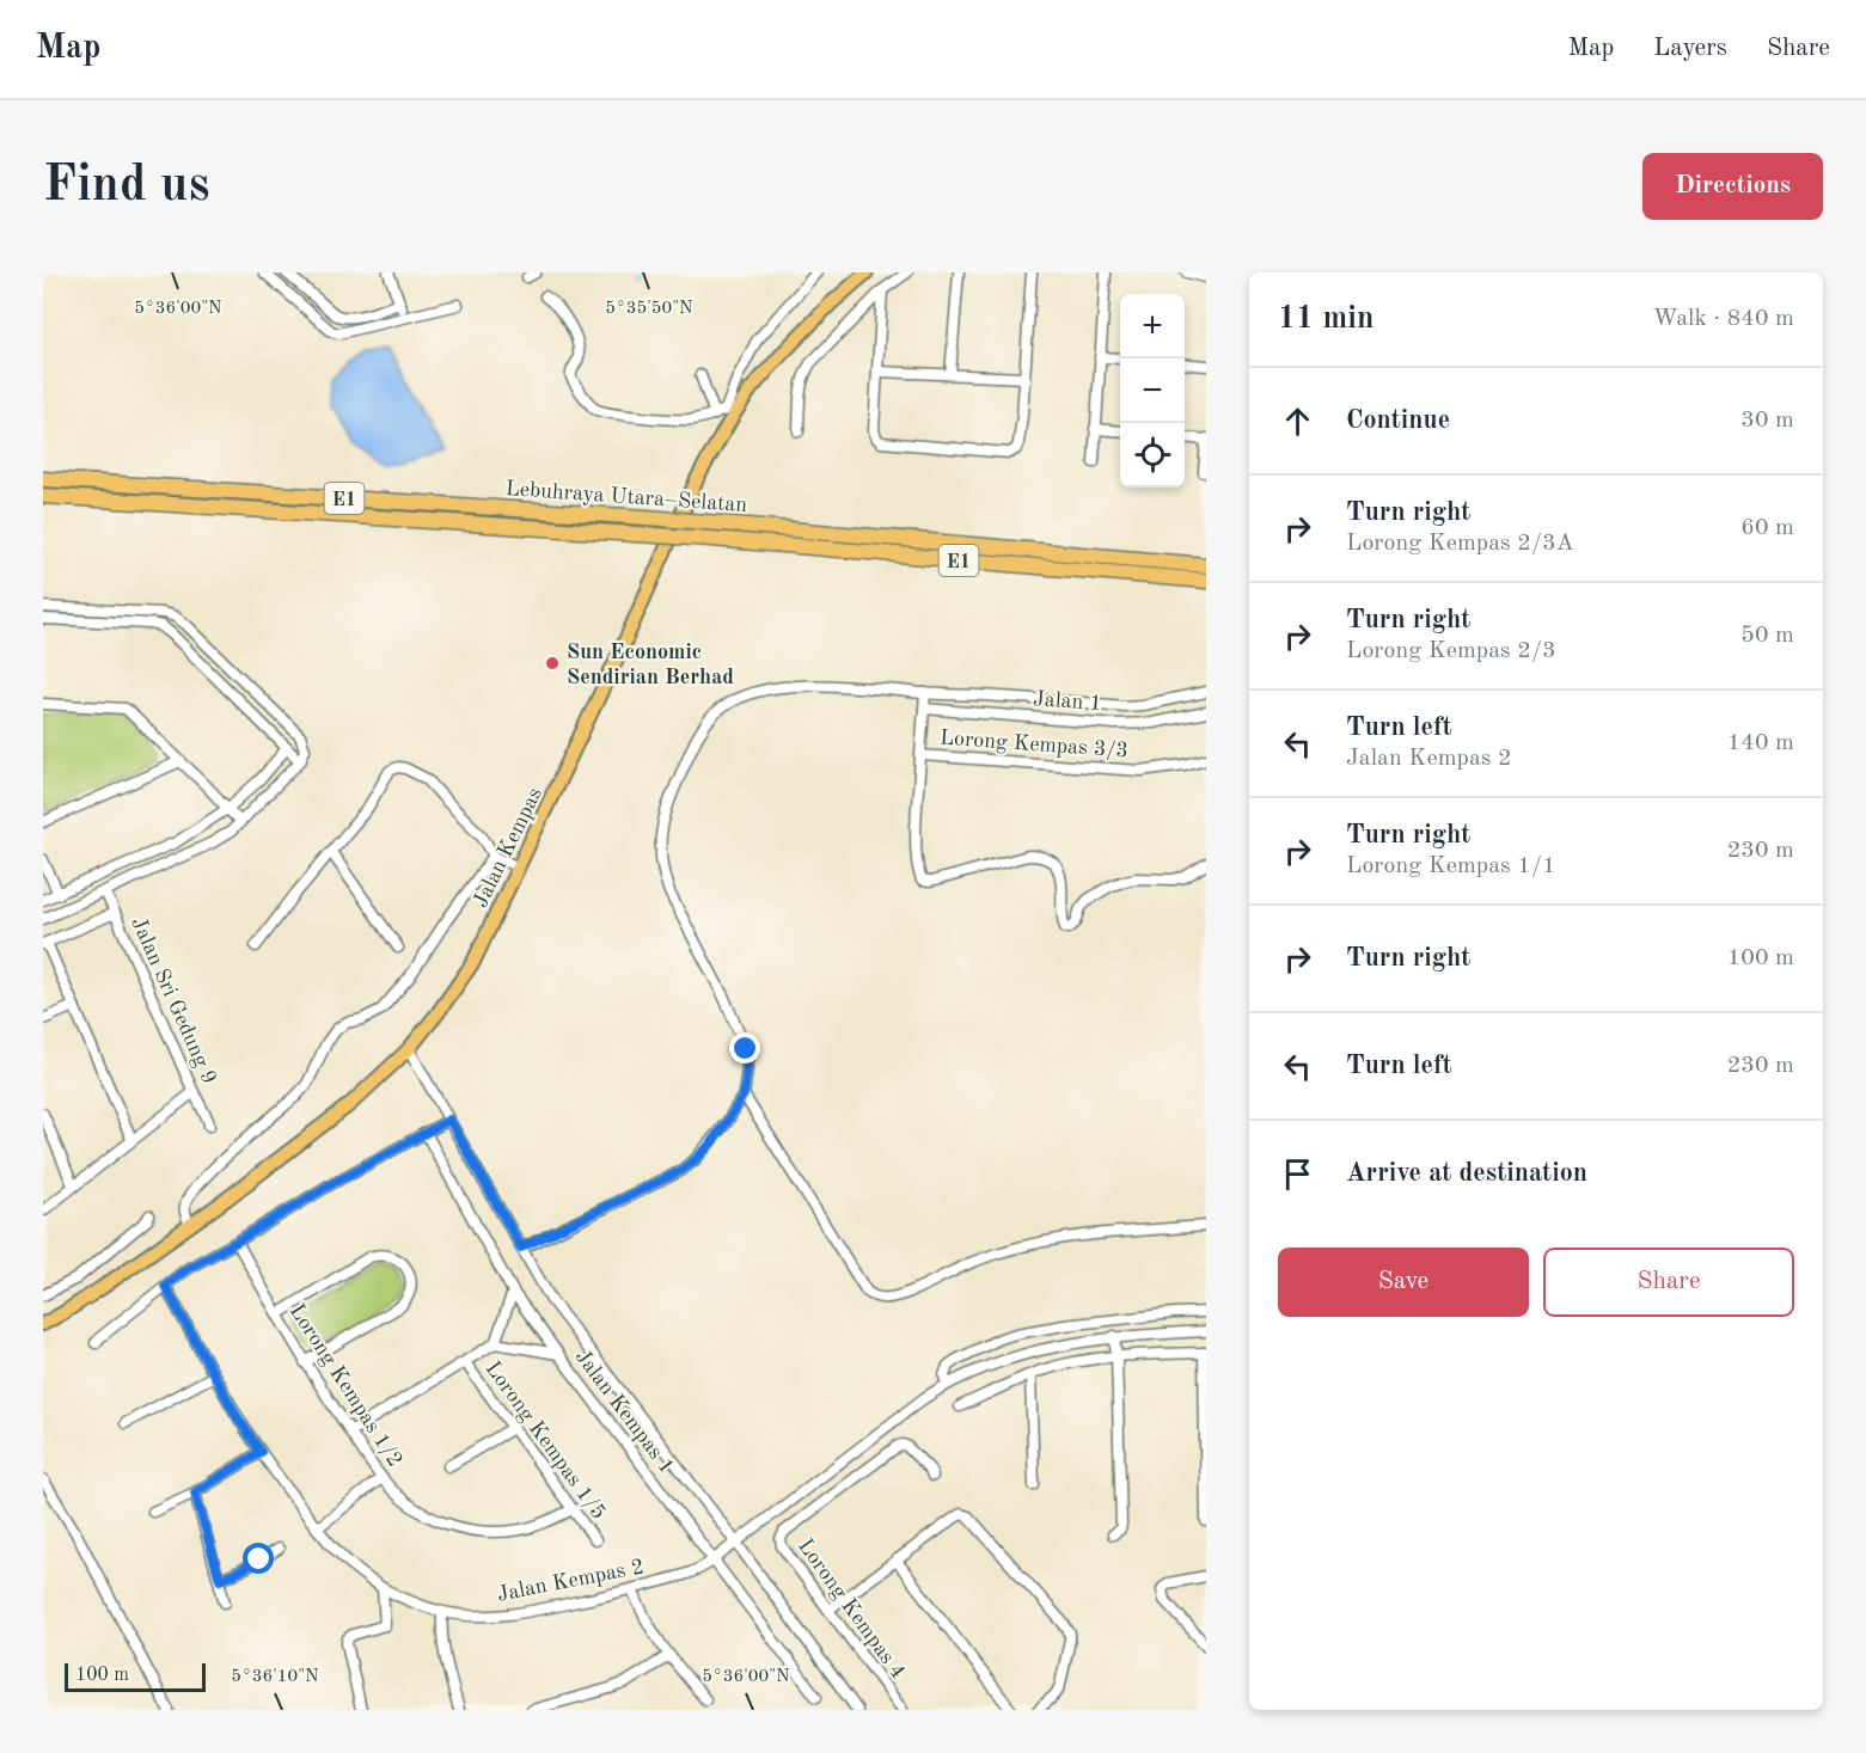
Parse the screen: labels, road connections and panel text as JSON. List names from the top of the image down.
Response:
{
  "streets": {
    "highway": ["Lebuhraya Utara–Selatan", "E1"],
    "main road": ["Jalan Kempas"],
    "street": [
      "Jalan 1",
      "Lorong Kempas 3/3",
      "Jalan Sri Gedung 9",
      "Lorong Kempas 1/2",
      "Jalan Kempas 1",
      "Lorong Kempas 1/5",
      "Jalan Kempas 2",
      "Lorong Kempas 4"
    ]
  },
  "crossings": [
    ["Jalan 1", "Lorong Kempas 3/3"],
    ["Lorong Kempas 1/2", "Lorong Kempas 1/5"],
    ["Jalan Kempas 1", "Jalan Kempas 2"],
    ["Jalan Kempas 2", "Lorong Kempas 4"]
  ],
  "places": ["Sun Economic Sendirian Berhad"],
  "scale_bar": "100 m",
  "page": {
    "header": "Map",
    "nav": ["Map", "Layers", "Share"],
    "buttons": [
      "Directions",
      ["Save", "Share"]
    ],
    "title": "Find us",
    "heading": ["11 min", "Walk · 840 m"],
    "map_buttons": ["+", "−"],
    "list": [
      ["Continue", "30 m"],
      ["Turn right", "Lorong Kempas 2/3A", "60 m"],
      ["Turn right", "Lorong Kempas 2/3", "50 m"],
      ["Turn left", "Jalan Kempas 2", "140 m"],
      ["Turn right", "Lorong Kempas 1/1", "230 m"],
      ["Turn right", "100 m"],
      ["Turn left", "230 m"],
      "Arrive at destination"
    ],
    "scale": "100 m"
  },
  "coordinates": ["5°36'00\"N", "5°35'50\"N", "5°36'10\"N"]
}
